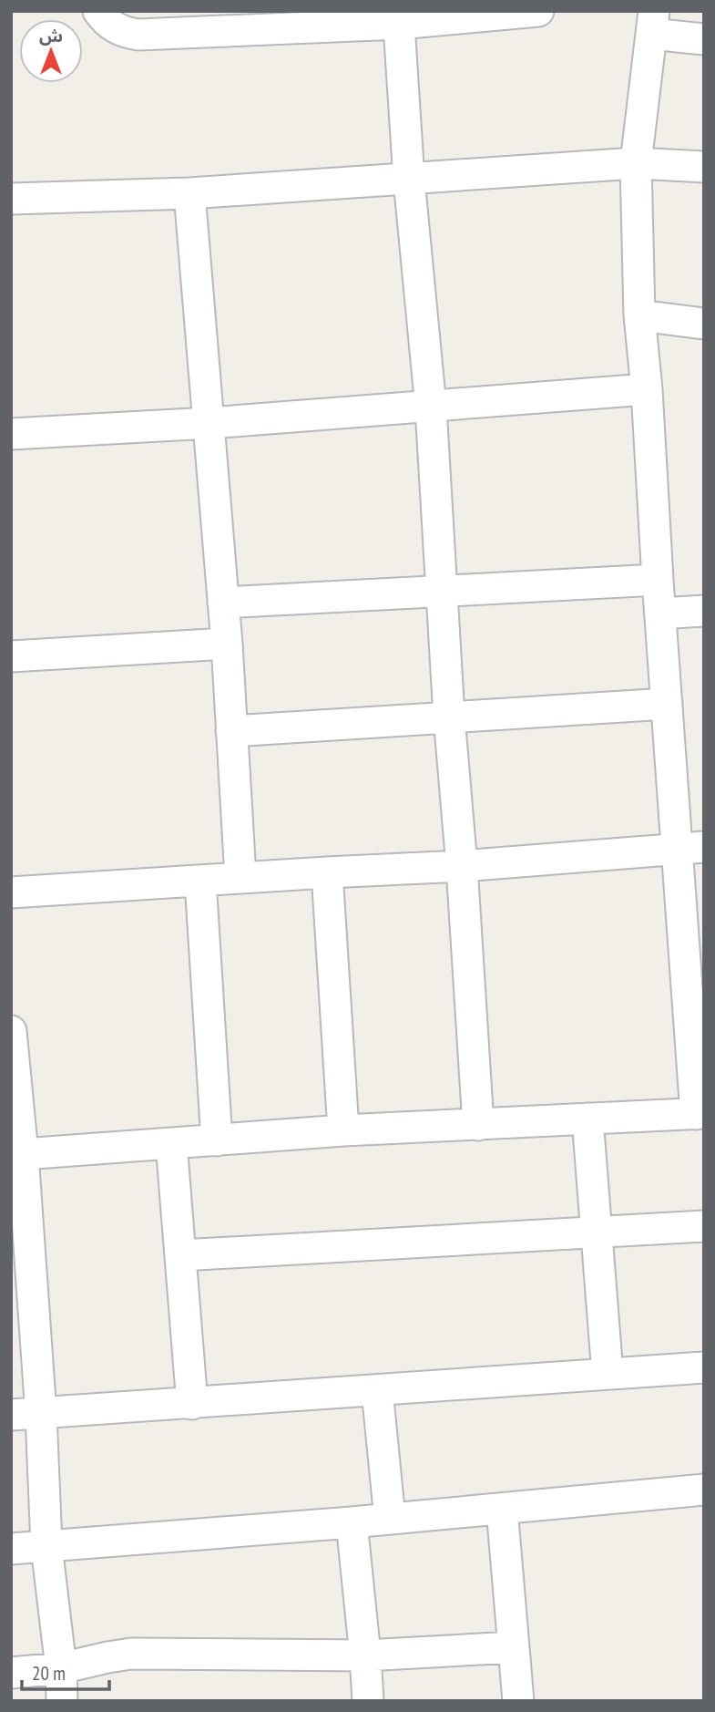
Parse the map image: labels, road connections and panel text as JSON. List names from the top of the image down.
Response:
{
  "scale_bar": "20 m",
  "north": "top"
}
